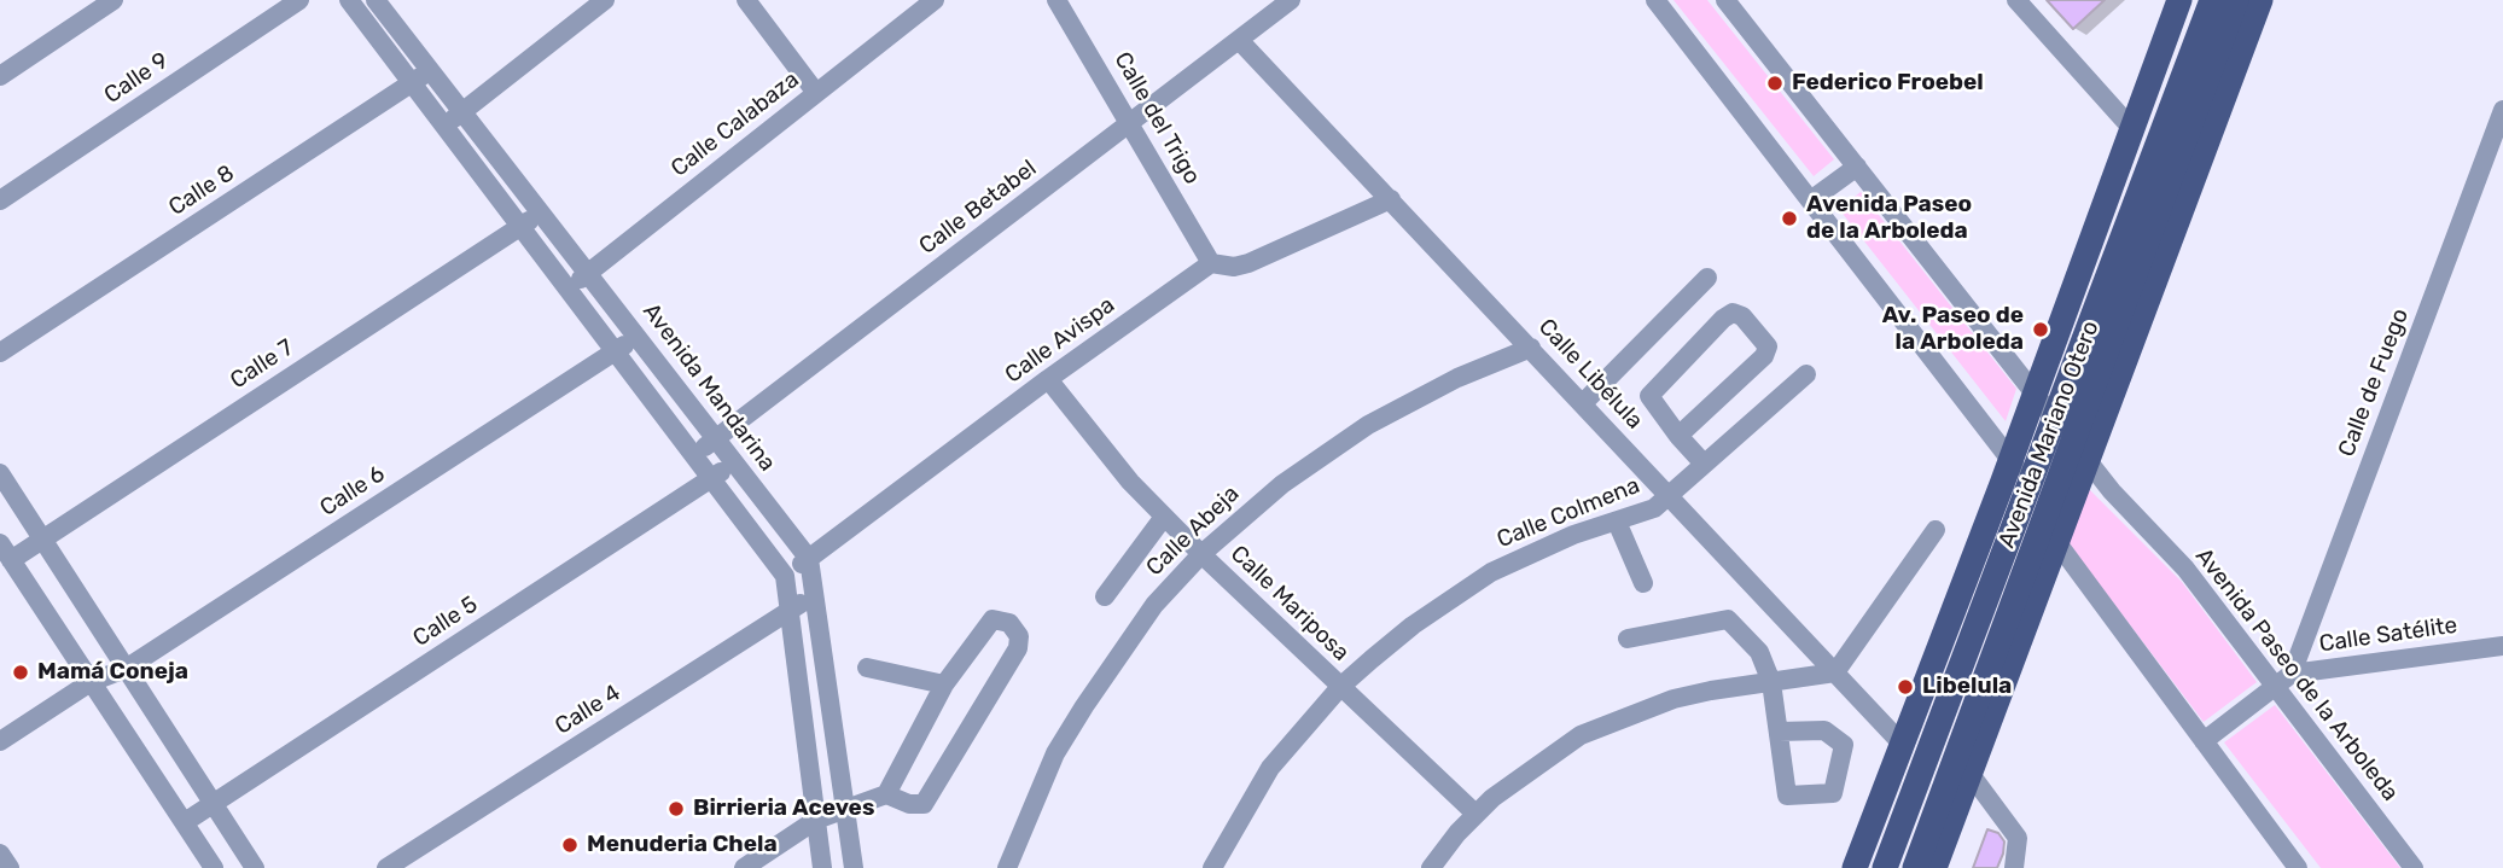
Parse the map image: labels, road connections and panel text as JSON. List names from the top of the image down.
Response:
{
  "streets": {
    "main road": ["Avenida Mariano Otero"],
    "street": [
      "Calle 9",
      "Calle del Trigo",
      "Calle Calabaza",
      "Calle 8",
      "Calle Betabel",
      "Calle Avispa",
      "Calle 7",
      "Calle Libélula",
      "Calle de Fuego",
      "Avenida Mandarina",
      "Calle 6",
      "Calle Colmena",
      "Calle Abeja",
      "Calle Mariposa",
      "Calle 5",
      "Calle Satélite",
      "Avenida Paseo de la Arboleda",
      "Calle 4"
    ]
  },
  "crossings": [
    ["Calle del Trigo", "Calle Betabel"],
    ["Calle del Trigo", "Calle Avispa"],
    ["Calle Calabaza", "Avenida Mandarina"],
    ["Calle 8", "Avenida Mandarina"],
    ["Calle Betabel", "Calle Libélula"],
    ["Calle Betabel", "Avenida Mandarina"],
    ["Calle Avispa", "Avenida Mandarina"],
    ["Calle Avispa", "Calle Mariposa"],
    ["Calle 7", "Avenida Mandarina"],
    ["Calle Libélula", "Avenida Mariano Otero"],
    ["Calle Libélula", "Calle Colmena"],
    ["Calle Libélula", "Calle Abeja"],
    ["Calle de Fuego", "Calle Satélite"],
    ["Avenida Mandarina", "Calle 6"],
    ["Avenida Mandarina", "Calle 5"],
    ["Avenida Mandarina", "Calle 4"],
    ["Avenida Mariano Otero", "Avenida Paseo de la Arboleda"],
    ["Calle Colmena", "Calle Mariposa"],
    ["Calle Abeja", "Calle Mariposa"],
    ["Calle Satélite", "Avenida Paseo de la Arboleda"]
  ],
  "places": [
    "Federico Froebel",
    "Avenida Paseo de la Arboleda",
    "Av. Paseo de la Arboleda",
    "Mamá Coneja",
    "Libelula",
    "Birrieria Aceves",
    "Menuderia Chela"
  ]
}
